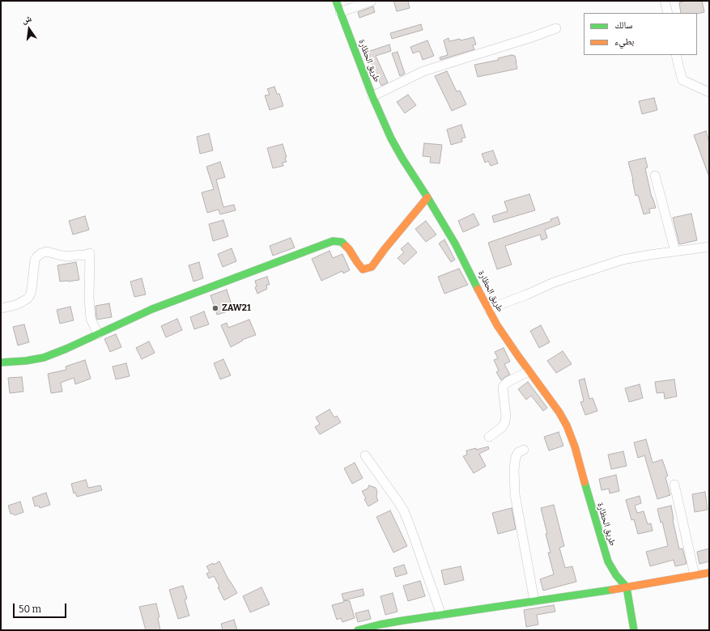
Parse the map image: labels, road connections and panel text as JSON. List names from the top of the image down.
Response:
{
  "streets": {
    "street": ["طريق الحظارة"]
  },
  "places": ["ZAW21"],
  "legend": ["سالك", "بطيء"],
  "scale_bar": "50 m",
  "north": "top"
}
